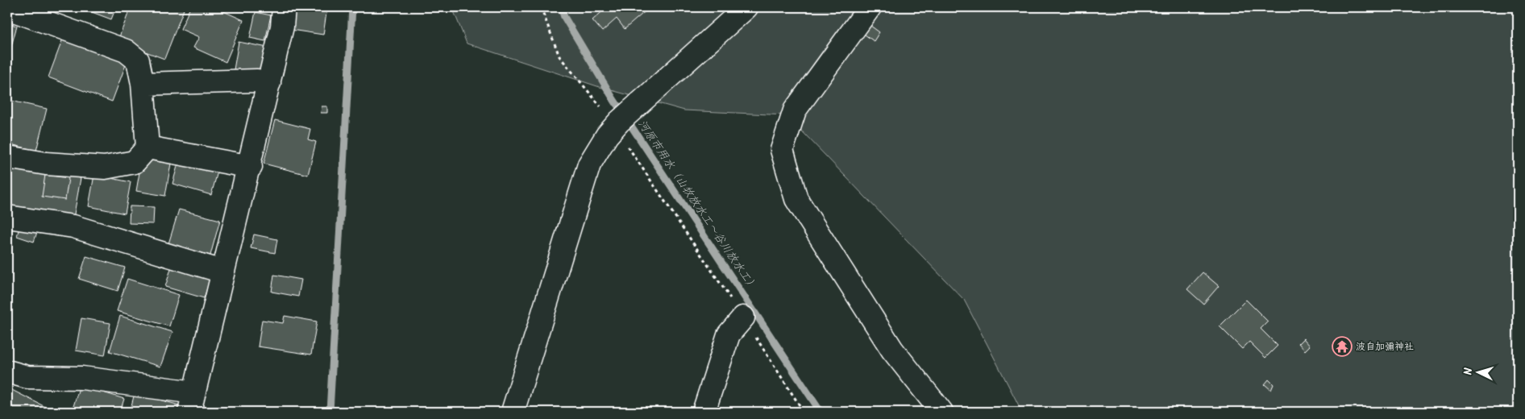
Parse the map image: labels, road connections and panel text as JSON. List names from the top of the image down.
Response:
{
  "water": ["河原市用水（山牧放水工～谷川放水工）"],
  "places": {
    "temple": ["波自加彌神社"]
  },
  "north": "left"
}
